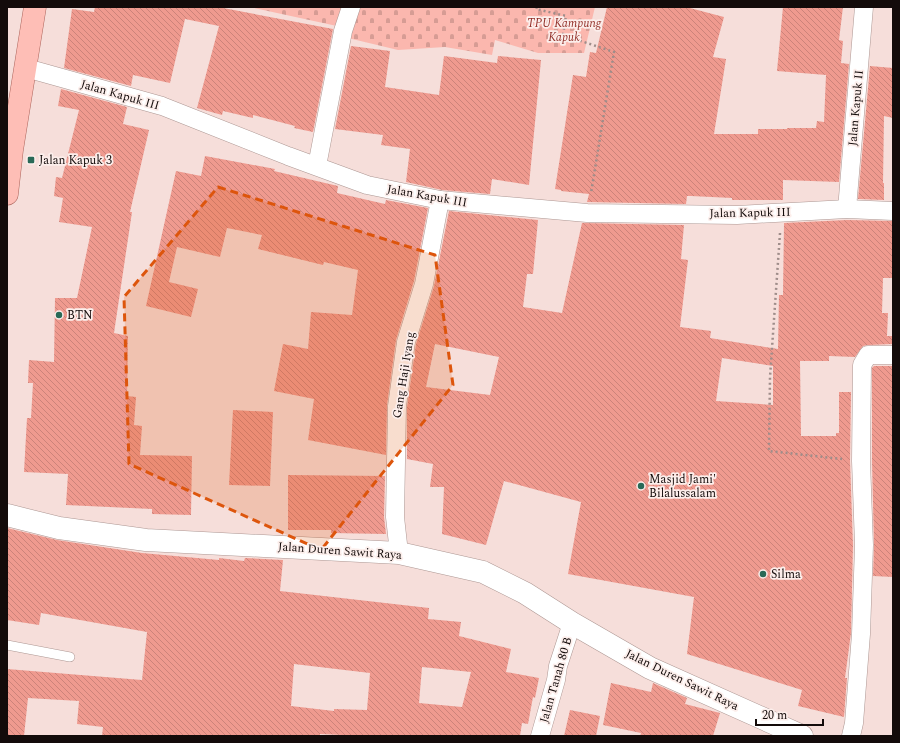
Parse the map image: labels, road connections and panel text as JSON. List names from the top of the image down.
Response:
{
  "streets": {
    "street": [
      "Jalan Kapuk III",
      "Jalan Kapuk II",
      "Gang Haji Iyang",
      "Jalan Duren Sawit Raya",
      "Jalan Tanah 80 B"
    ]
  },
  "crossings": [
    ["Jalan Kapuk III", "Jalan Kapuk II"],
    ["Jalan Kapuk III", "Gang Haji Iyang"],
    ["Gang Haji Iyang", "Jalan Duren Sawit Raya"],
    ["Jalan Duren Sawit Raya", "Jalan Tanah 80 B"]
  ],
  "parks": ["TPU Kampung Kapuk"],
  "places": {
    "transit": ["Jalan Kapuk 3"],
    "other": ["BTN", "Masjid Jami' Bilalussalam", "Silma"]
  },
  "scale_bar": "20 m"
}
